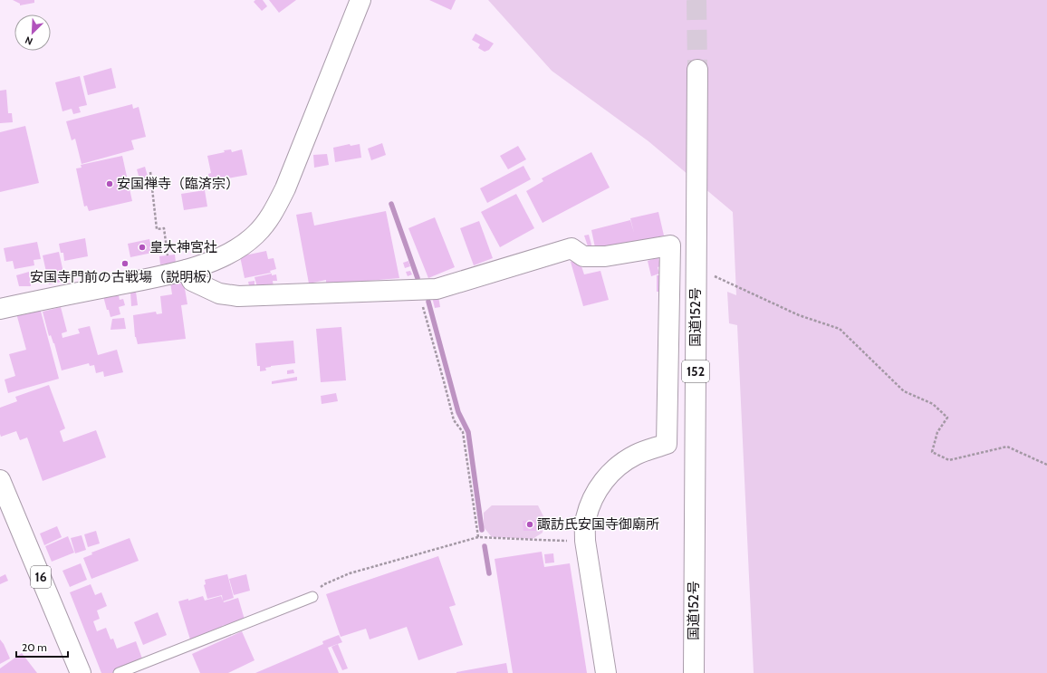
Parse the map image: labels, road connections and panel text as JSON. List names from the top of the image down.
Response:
{
  "streets": {
    "main road": ["国道152号", "152", "16"]
  },
  "places": [
    "安国禅寺（臨済宗）",
    "皇大神宮社",
    "安国寺門前の古戦場（説明板）",
    "諏訪氏安国寺御廟所"
  ],
  "scale_bar": "20 m",
  "north": "bottom left"
}
